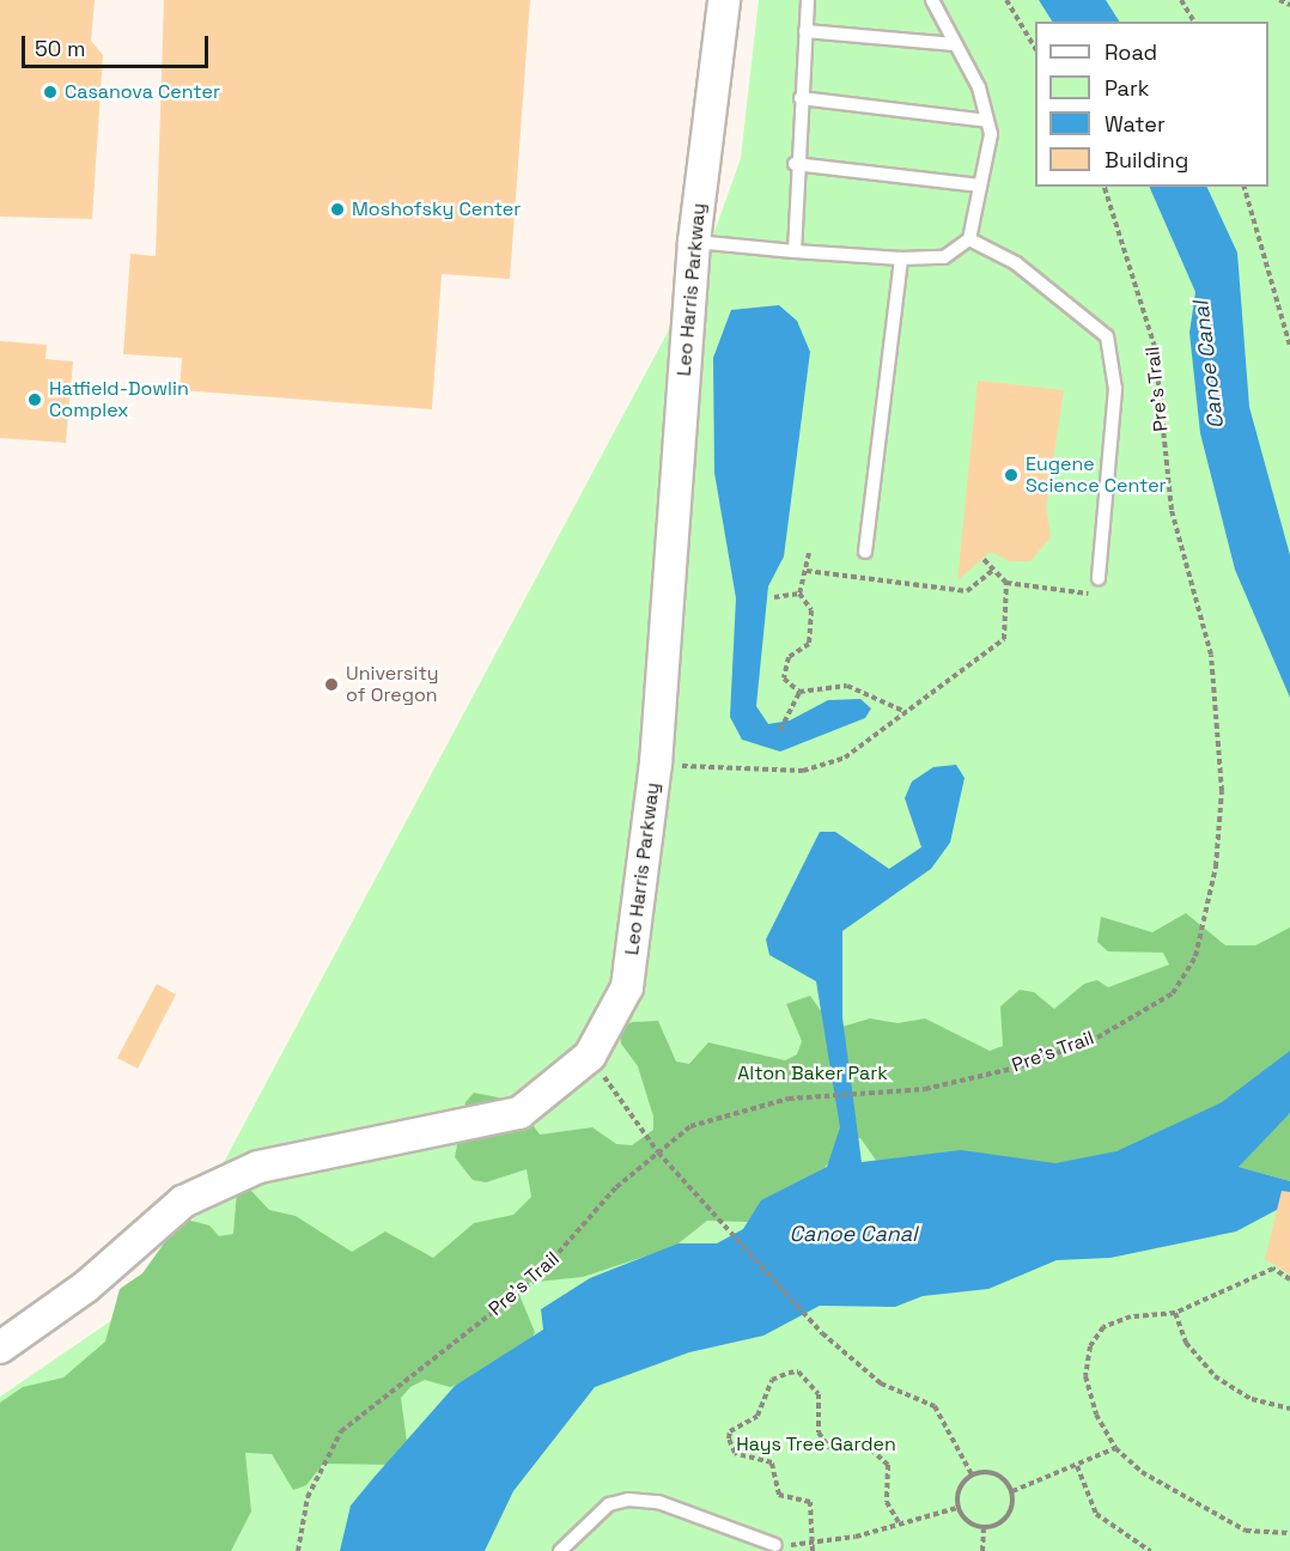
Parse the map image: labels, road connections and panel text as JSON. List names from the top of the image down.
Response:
{
  "streets": {
    "street": ["Leo Harris Parkway"],
    "path": ["Pre's Trail"]
  },
  "water": ["Canoe Canal"],
  "parks": ["Alton Baker Park", "Hays Tree Garden"],
  "places": [
    "Casanova Center",
    "Moshofsky Center",
    "Hatfield-Dowlin Complex",
    "Eugene Science Center",
    "University of Oregon"
  ],
  "legend": [
    "Road",
    "Park",
    "Water",
    "Building"
  ],
  "scale_bar": "50 m"
}
